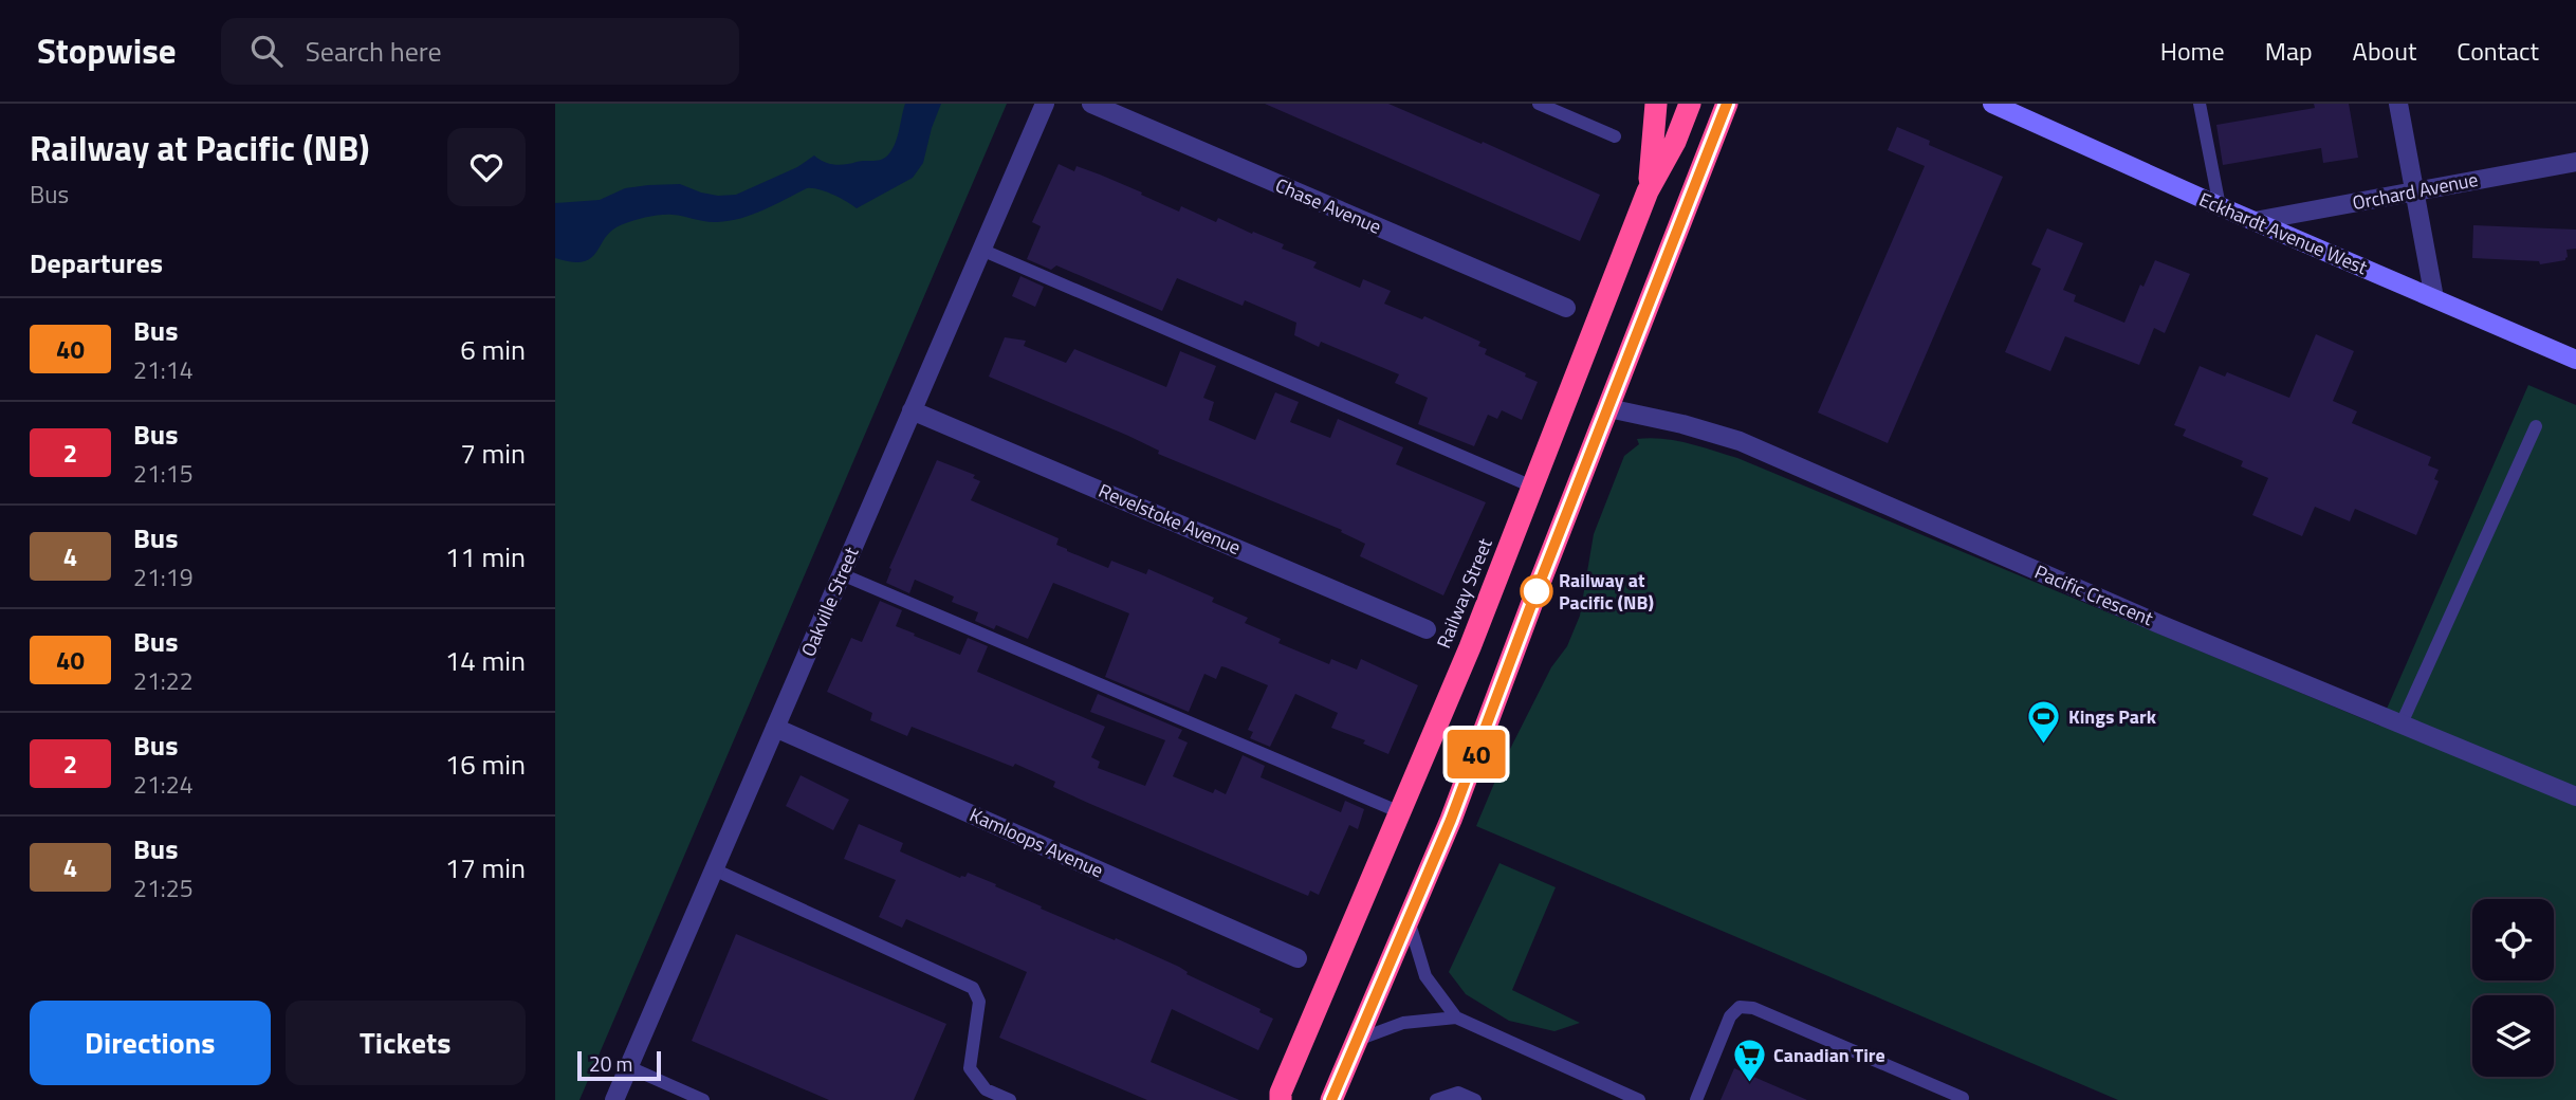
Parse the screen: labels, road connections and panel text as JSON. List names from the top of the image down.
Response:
{
  "streets": {
    "highway": ["Railway Street"],
    "main road": ["Eckhardt Avenue West"],
    "street": [
      "Orchard Avenue",
      "Chase Avenue",
      "Revelstoke Avenue",
      "Pacific Crescent",
      "Oakville Street",
      "Kamloops Avenue"
    ]
  },
  "crossings": [
    ["Orchard Avenue", "Eckhardt Avenue West"],
    ["Revelstoke Avenue", "Oakville Street"],
    ["Oakville Street", "Kamloops Avenue"]
  ],
  "places": {
    "other": ["Railway at Pacific (NB)"],
    "sports": ["Kings Park"],
    "supermarket": ["Canadian Tire"]
  },
  "lines": ["bus line 40"],
  "scale_bar": "20 m",
  "page": {
    "header": "Stopwise",
    "search": "Search here",
    "nav": [
      "Home",
      "Map",
      "About",
      "Contact"
    ],
    "heading": [
      ["Railway at Pacific (NB)", "Bus"],
      "Departures"
    ],
    "on_map": "40",
    "list": [
      {
        "mark": "40",
        "name": "Bus",
        "note": "21:14",
        "value": "6 min"
      },
      {
        "mark": "2",
        "name": "Bus",
        "note": "21:15",
        "value": "7 min"
      },
      {
        "mark": "4",
        "name": "Bus",
        "note": "21:19",
        "value": "11 min"
      },
      {
        "mark": "40",
        "name": "Bus",
        "note": "21:22",
        "value": "14 min"
      },
      {
        "mark": "2",
        "name": "Bus",
        "note": "21:24",
        "value": "16 min"
      },
      {
        "mark": "4",
        "name": "Bus",
        "note": "21:25",
        "value": "17 min"
      }
    ],
    "buttons": ["Directions", "Tickets"],
    "scale": "20 m"
  }
}
